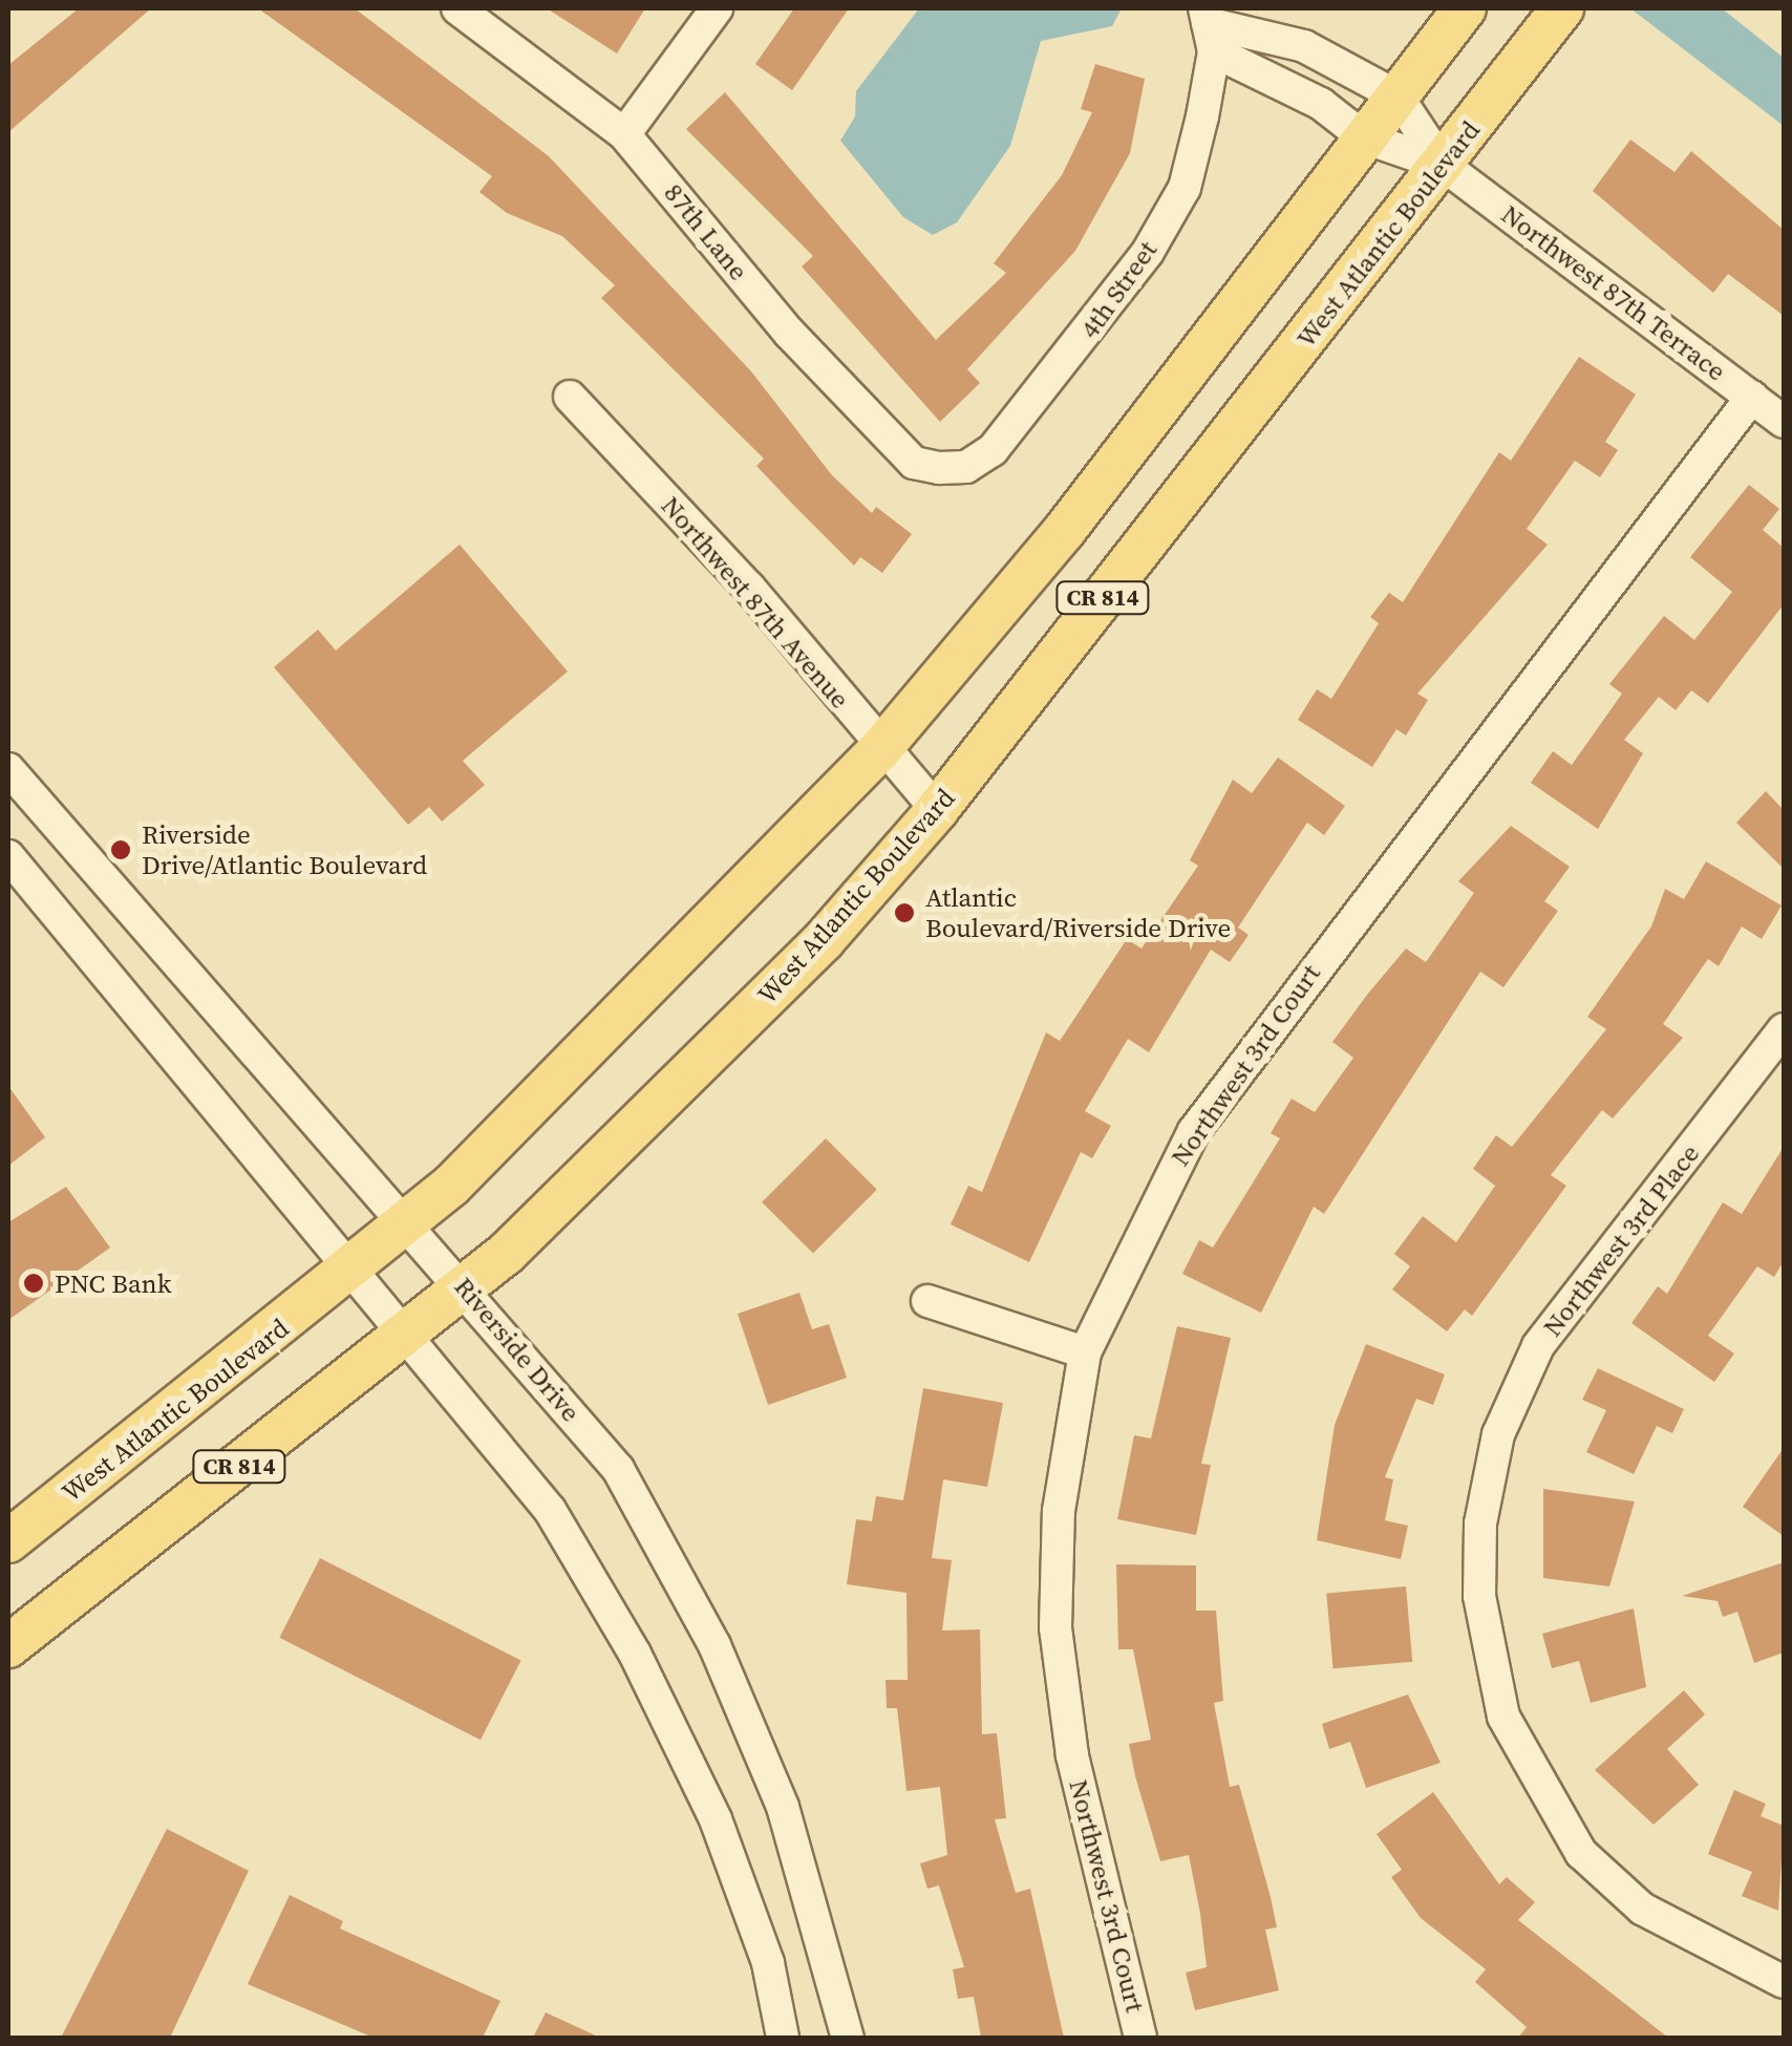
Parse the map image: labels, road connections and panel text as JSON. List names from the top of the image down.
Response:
{
  "streets": {
    "main road": ["West Atlantic Boulevard", "CR 814"],
    "street": [
      "87th Lane",
      "4th Street",
      "Northwest 87th Terrace",
      "Northwest 87th Avenue",
      "Northwest 3rd Court",
      "Northwest 3rd Place",
      "Riverside Drive"
    ]
  },
  "crossings": [
    ["87th Lane", "4th Street"],
    ["West Atlantic Boulevard", "Northwest 87th Terrace"],
    ["West Atlantic Boulevard", "Northwest 87th Avenue"],
    ["West Atlantic Boulevard", "Riverside Drive"],
    ["4th Street", "Northwest 87th Terrace"],
    ["Northwest 87th Terrace", "Northwest 3rd Court"]
  ],
  "places": ["Riverside Drive/Atlantic Boulevard", "Atlantic Boulevard/Riverside Drive", "PNC Bank"]
}
